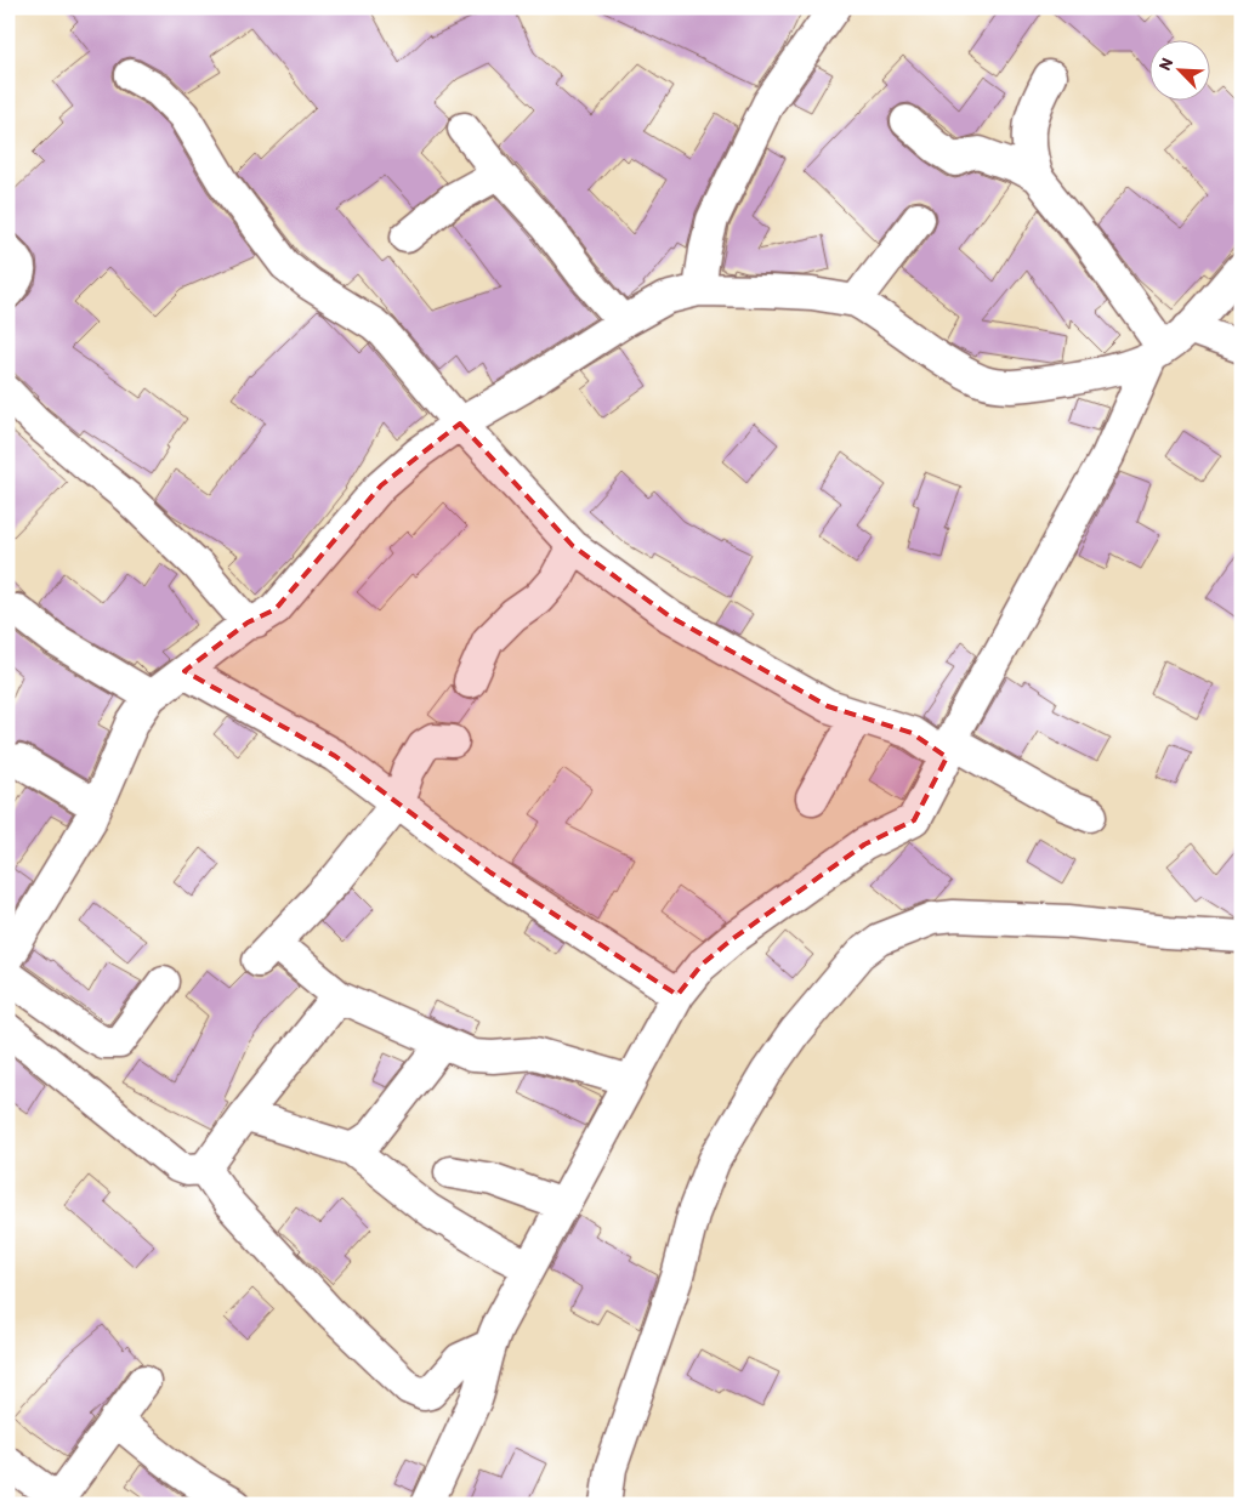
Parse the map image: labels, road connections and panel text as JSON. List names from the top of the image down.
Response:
{
  "north": "top left"
}
